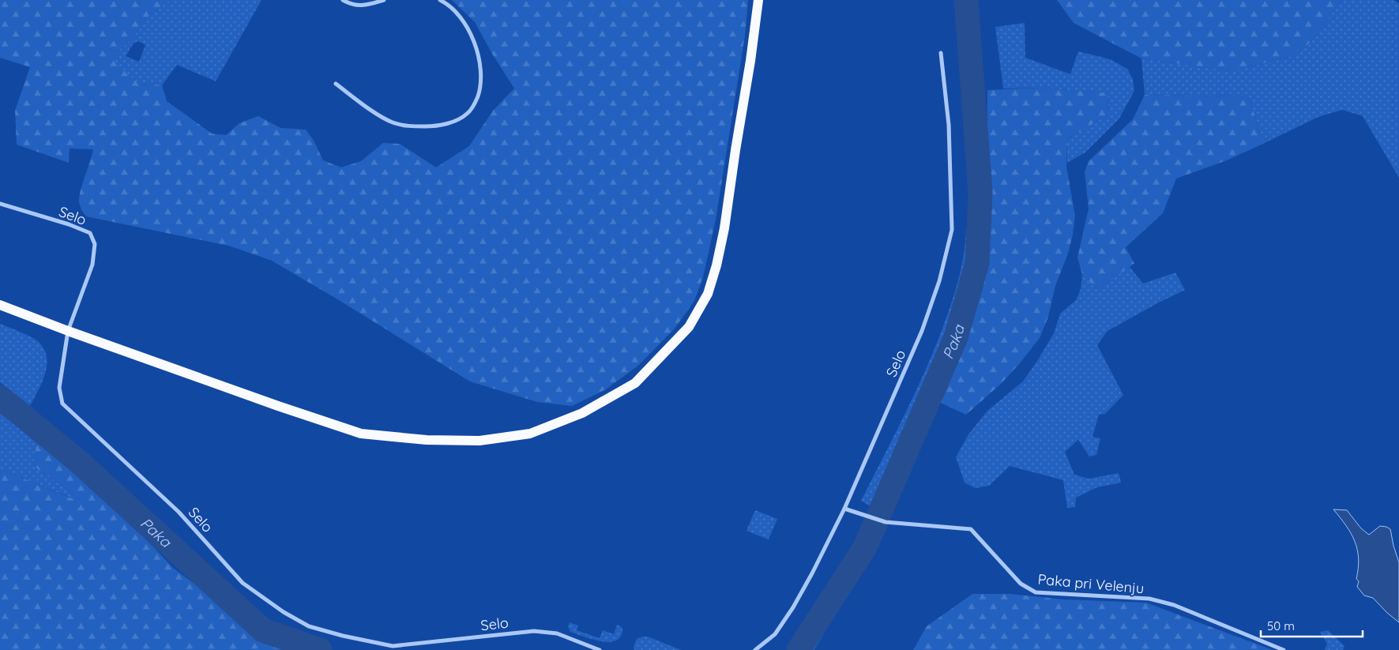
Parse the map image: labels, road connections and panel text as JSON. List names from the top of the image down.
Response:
{
  "streets": {
    "street": ["Selo", "Paka pri Velenju"]
  },
  "crossings": [
    ["Selo", "Paka pri Velenju"]
  ],
  "water": ["Paka"],
  "scale_bar": "50 m"
}
